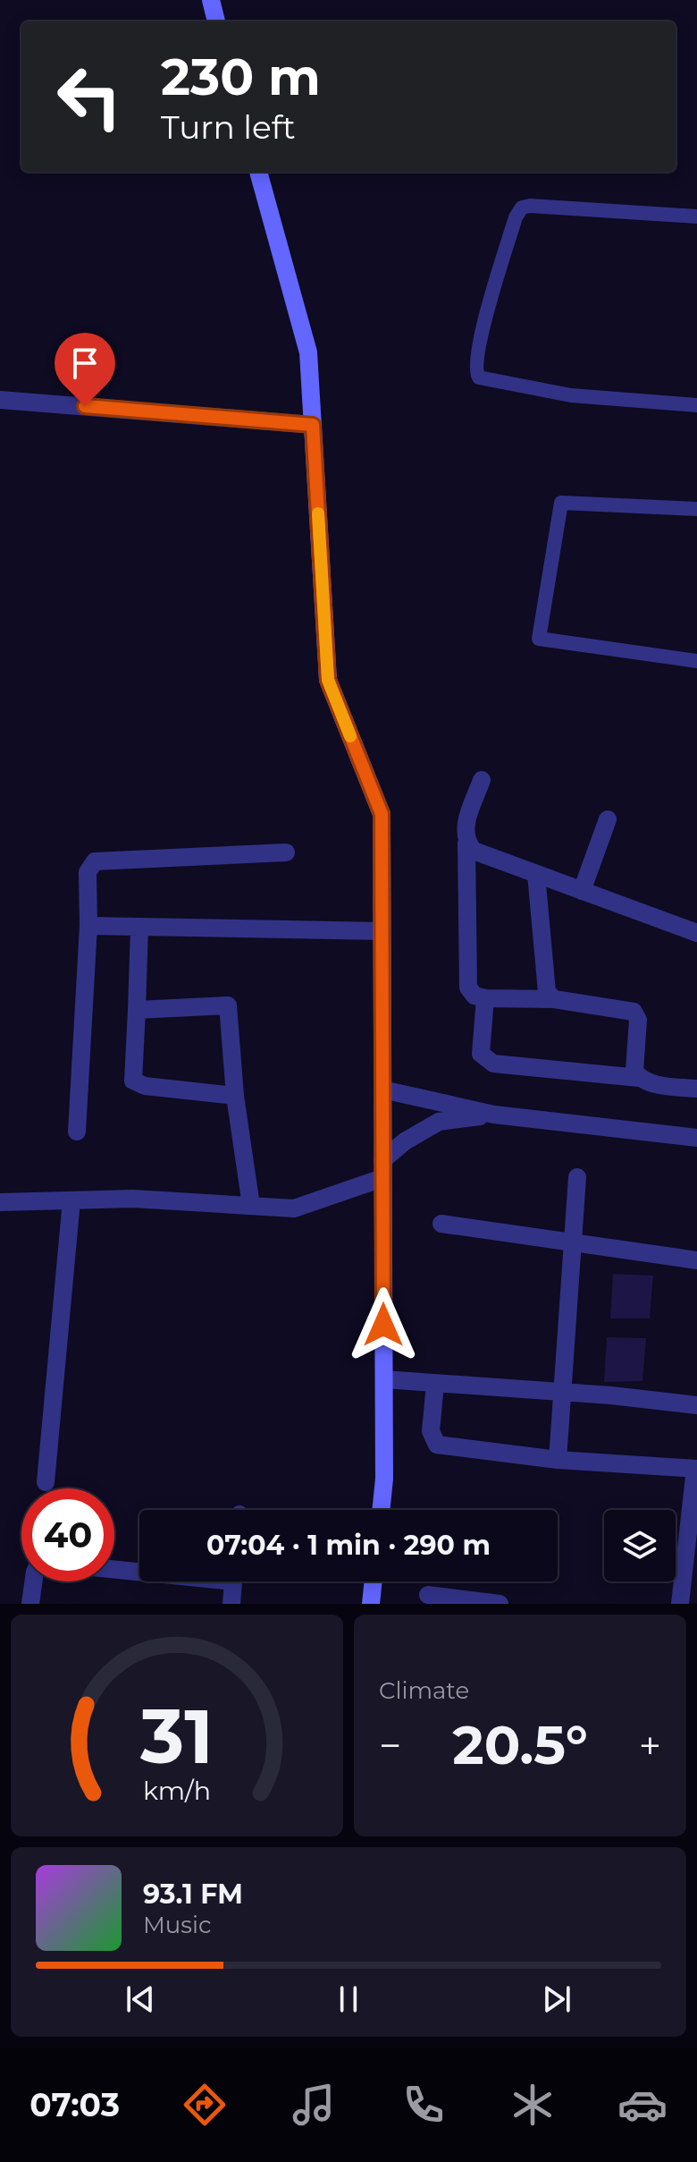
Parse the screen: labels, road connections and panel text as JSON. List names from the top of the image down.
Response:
{
  "page": {
    "turn": ["230 m", "Turn left"],
    "limit": "40",
    "trip": "07:04 · 1 min · 290 m",
    "tile": "Climate",
    "heat": ["−", "20.5°", "+"],
    "song": ["93.1 FM", "Music"],
    "tabs": "07:03",
    "gauge": ["31", "km/h"]
  }
}
